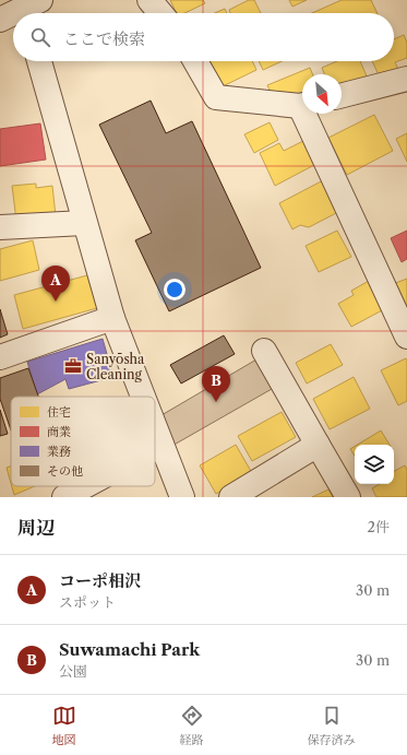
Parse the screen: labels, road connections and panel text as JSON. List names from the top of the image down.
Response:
{
  "places": {
    "office": ["Sanyōsha Cleaning"]
  },
  "legend": [
    "住宅",
    "商業",
    "業務",
    "その他"
  ],
  "north": "bottom right",
  "page": {
    "search": "ここで検索",
    "pins": ["A", "B"],
    "heading": ["周辺", "2件"],
    "list": [
      {
        "mark": "A",
        "name": "コーポ相沢",
        "note": "スポット",
        "value": "30 m"
      },
      {
        "mark": "B",
        "name": "Suwamachi Park",
        "note": "公園",
        "value": "30 m"
      }
    ],
    "nav": ["地図", "経路", "保存済み"]
  }
}
